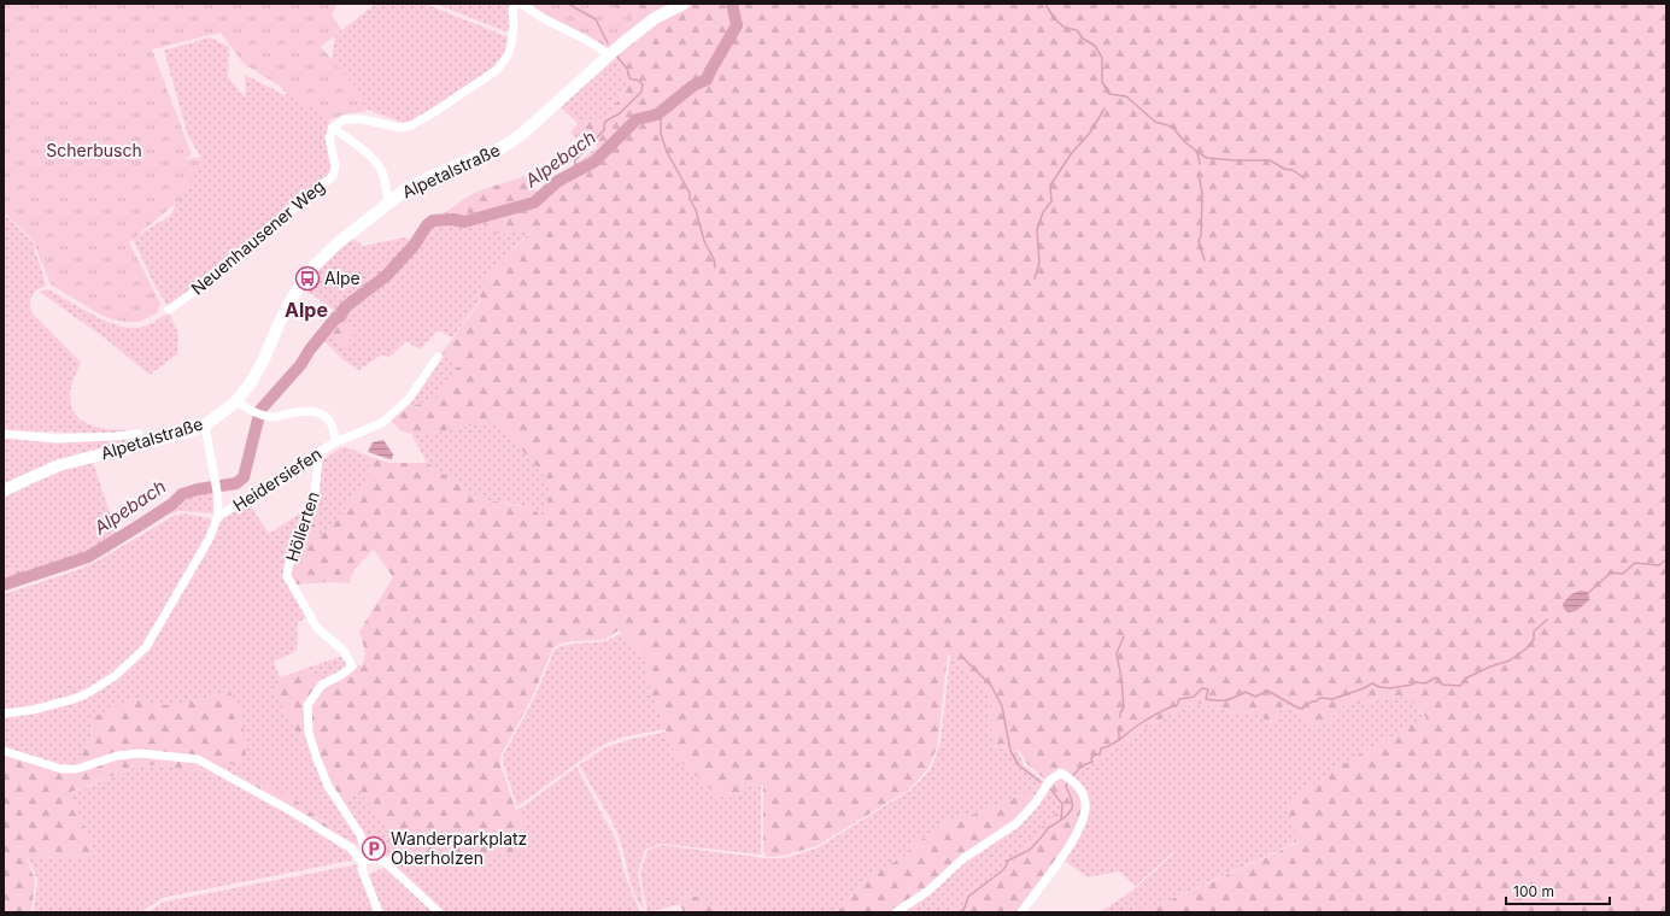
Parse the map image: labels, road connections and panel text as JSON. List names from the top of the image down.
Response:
{
  "streets": {
    "main road": ["Alpetalstraße"],
    "street": ["Neuenhausener Weg", "Heidersiefen", "Höllerten"]
  },
  "crossings": [
    ["Alpetalstraße", "Heidersiefen"],
    ["Heidersiefen", "Höllerten"]
  ],
  "districts": ["Alpe"],
  "water": ["Alpebach"],
  "parks": ["Scherbusch"],
  "places": {
    "bus stop": ["Alpe"],
    "parking": ["Wanderparkplatz Oberholzen"]
  },
  "scale_bar": "100 m"
}
